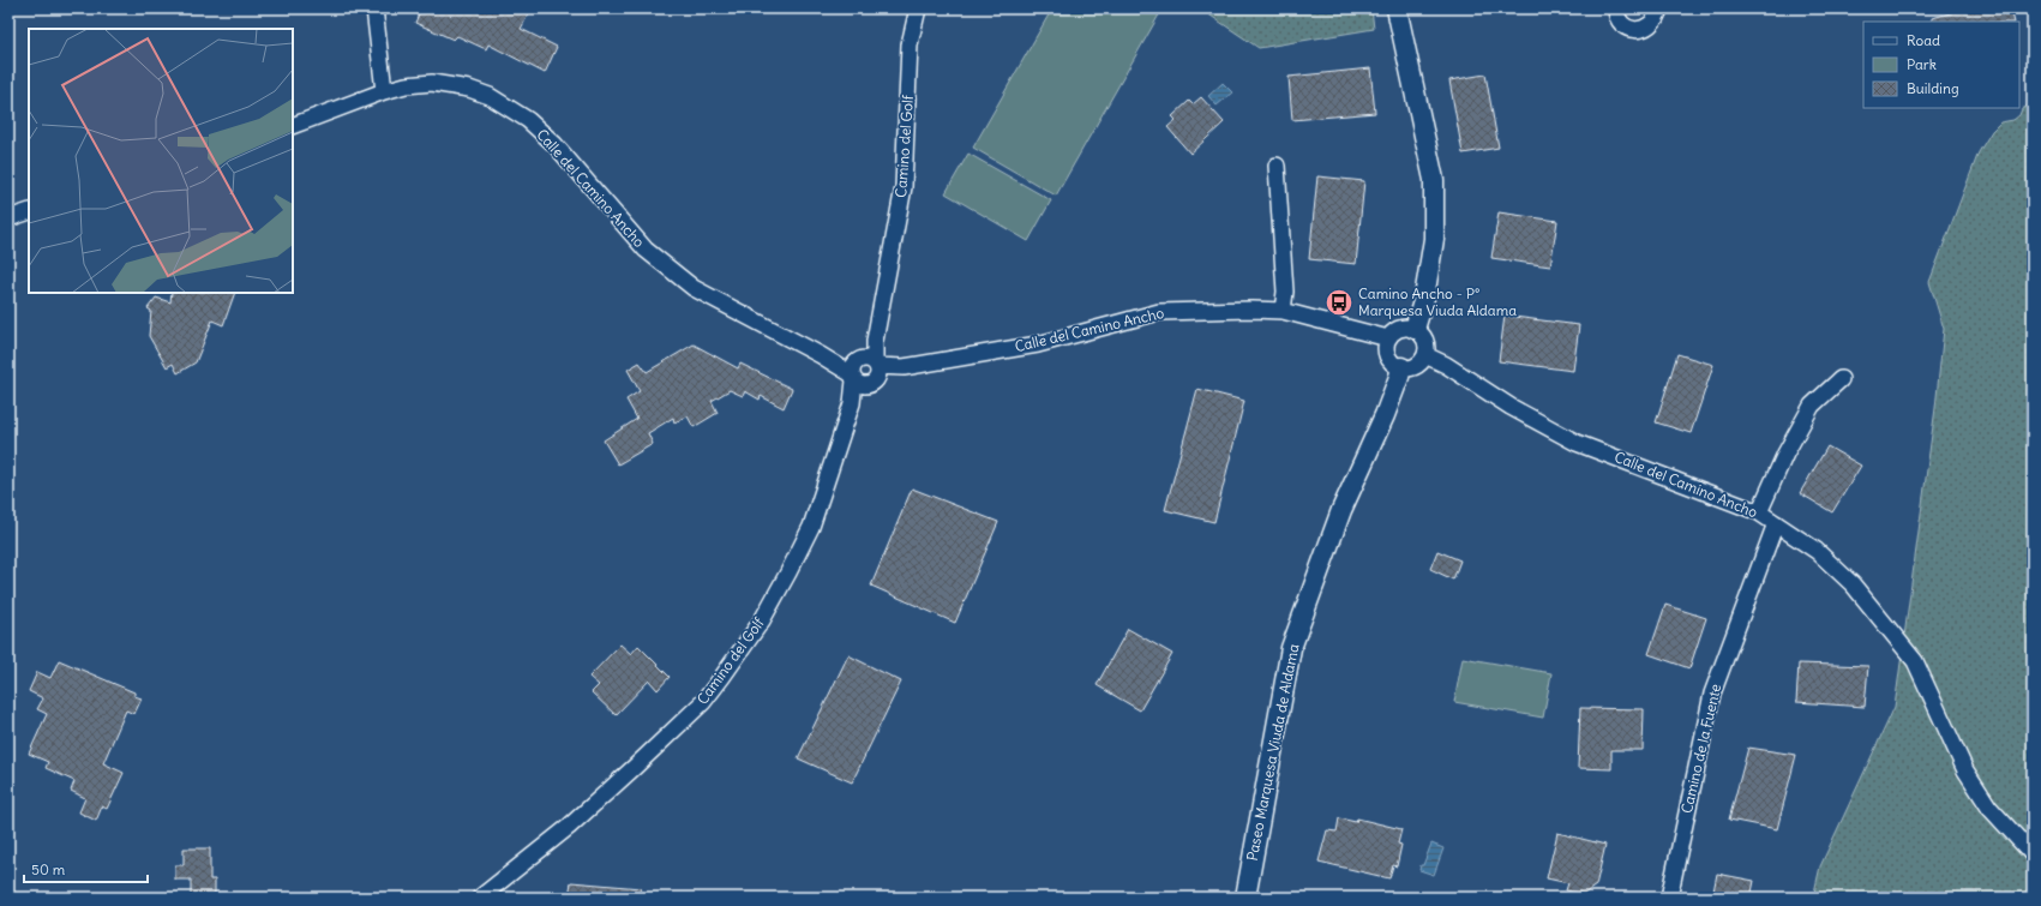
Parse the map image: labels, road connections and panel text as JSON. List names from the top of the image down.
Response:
{
  "streets": {
    "street": [
      "Camino del Golf",
      "Calle del Camino Ancho",
      "Camino de la Fuente",
      "Paseo Marquesa Viuda de Aldama"
    ]
  },
  "crossings": [
    ["Camino del Golf", "Calle del Camino Ancho"],
    ["Calle del Camino Ancho", "Camino de la Fuente"],
    ["Calle del Camino Ancho", "Paseo Marquesa Viuda de Aldama"]
  ],
  "places": {
    "bus stop": ["Camino Ancho - Pº Marquesa Viuda Aldama"]
  },
  "legend": ["Road", "Park", "Building"],
  "scale_bar": "50 m"
}
